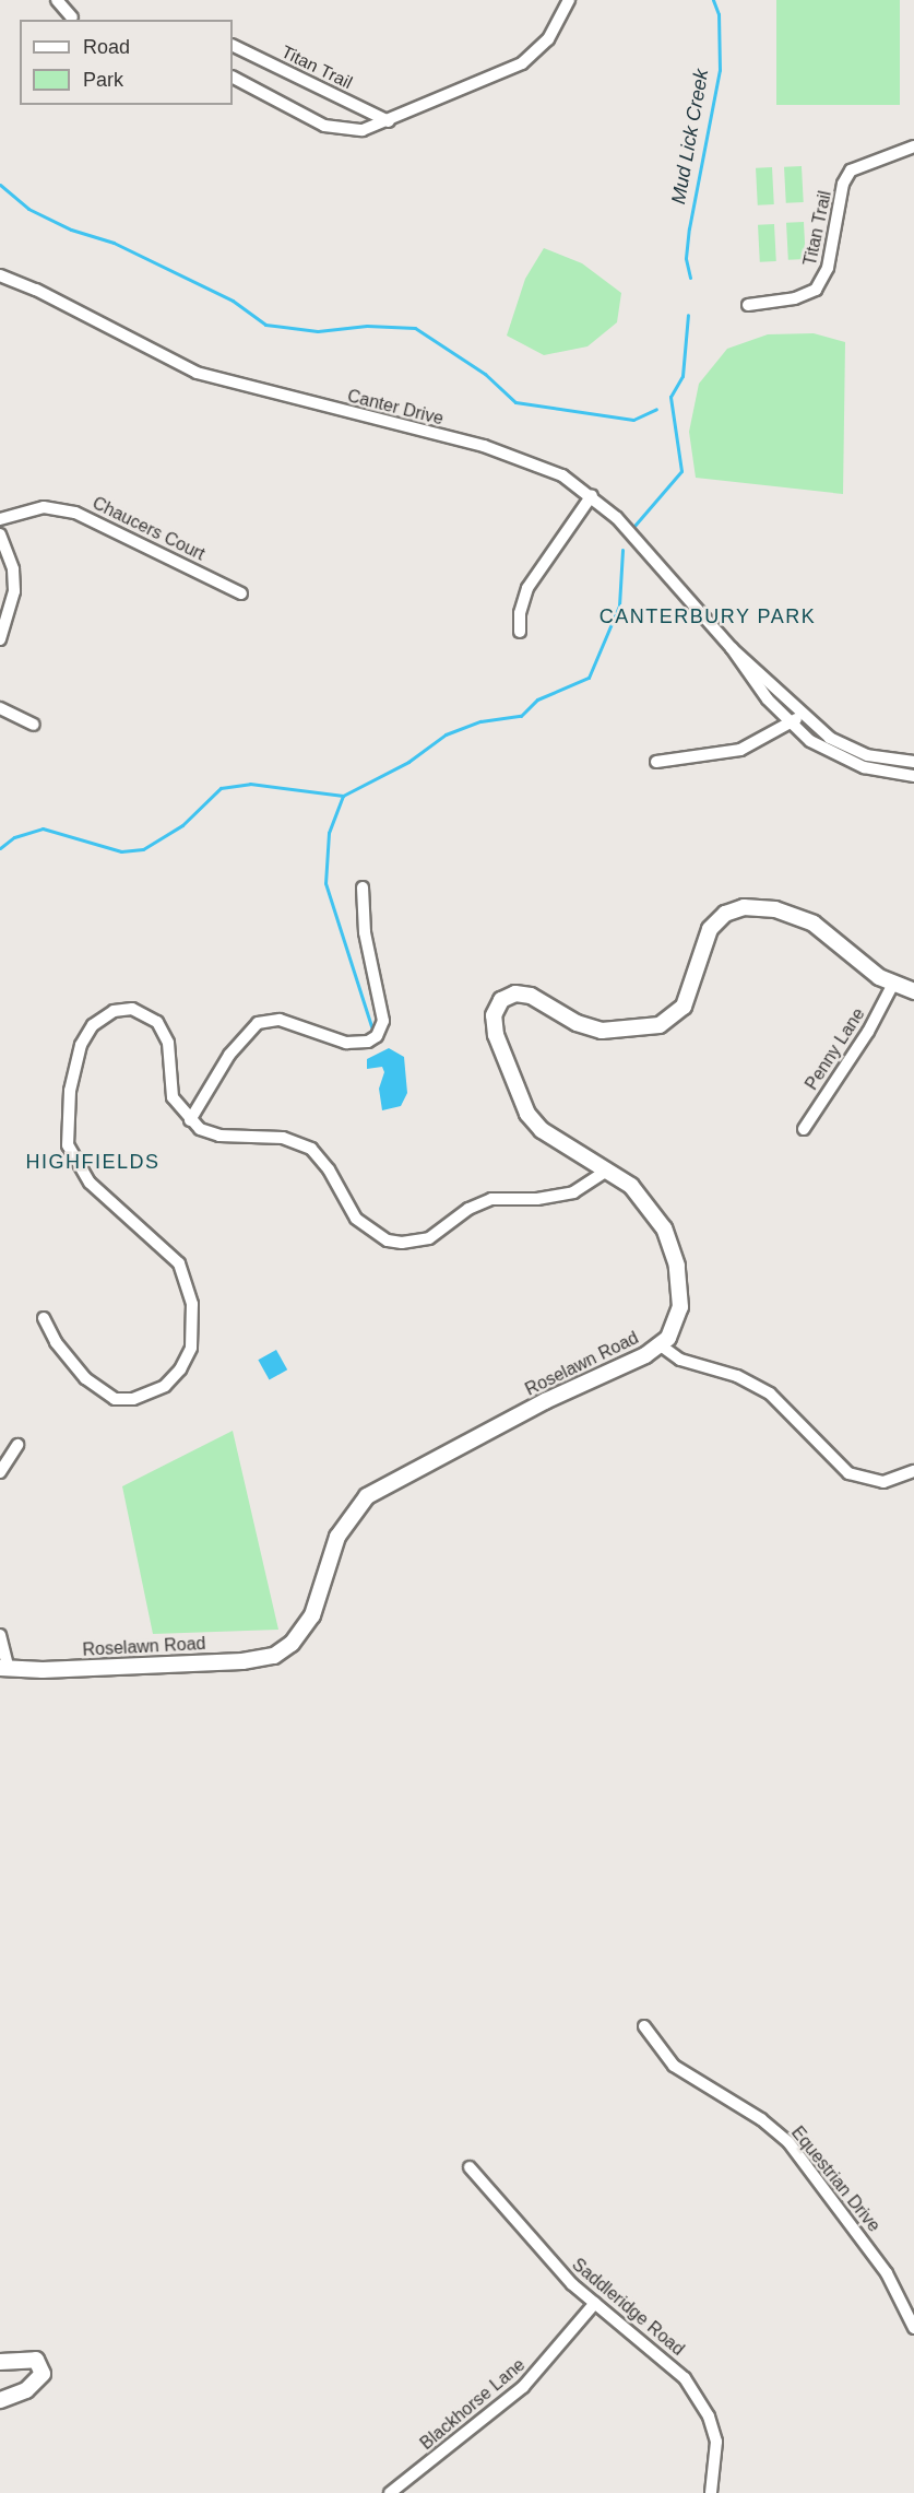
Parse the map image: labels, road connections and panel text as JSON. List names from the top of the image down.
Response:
{
  "streets": {
    "street": [
      "Titan Trail",
      "Canter Drive",
      "Chaucers Court",
      "Penny Lane",
      "Roselawn Road",
      "Equestrian Drive",
      "Saddleridge Road",
      "Blackhorse Lane"
    ]
  },
  "crossings": [
    ["Penny Lane", "Roselawn Road"],
    ["Saddleridge Road", "Blackhorse Lane"]
  ],
  "districts": ["CANTERBURY PARK", "HIGHFIELDS"],
  "water": ["Mud Lick Creek"],
  "legend": ["Road", "Park"]
}
